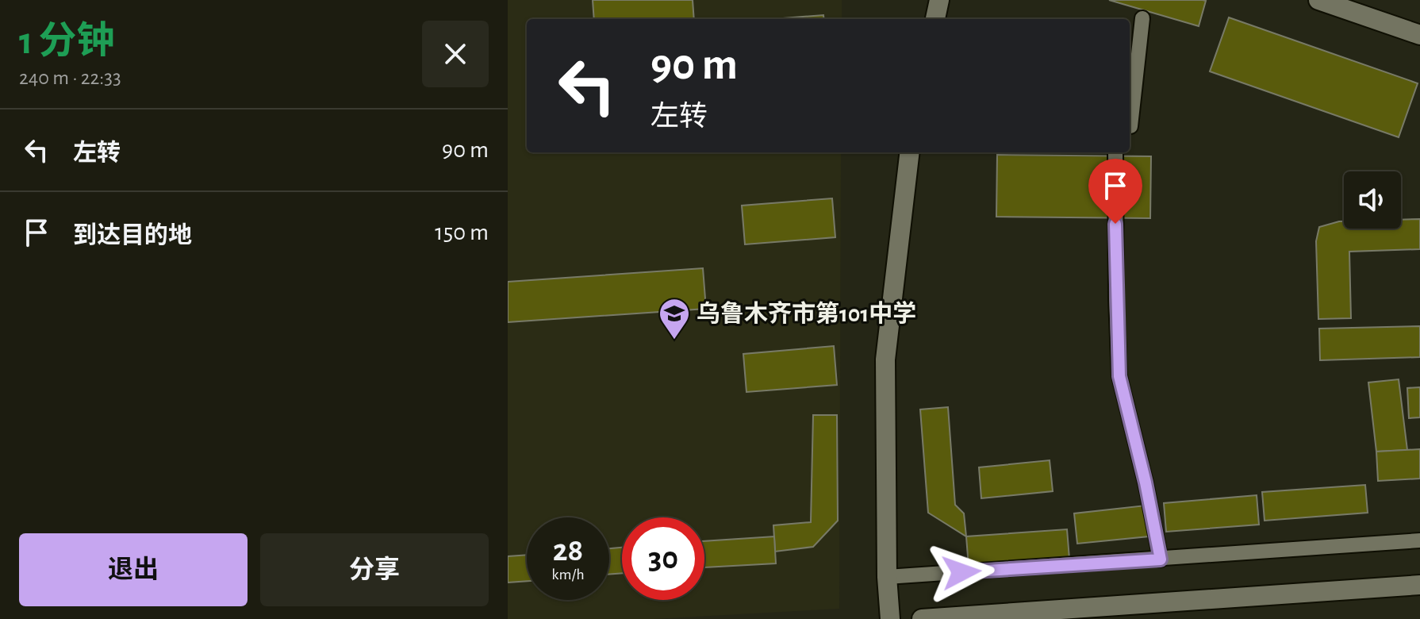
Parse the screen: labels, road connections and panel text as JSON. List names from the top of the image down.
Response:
{
  "places": {
    "school or university": ["乌鲁木齐市第101中学"]
  },
  "page": {
    "heading": ["1 分钟", "240 m · 22:33"],
    "turn": ["90 m", "左转"],
    "list": [
      {
        "name": "左转",
        "value": "90 m"
      },
      {
        "name": "到达目的地",
        "value": "150 m"
      }
    ],
    "speed": "28 km/h",
    "limit": "30",
    "buttons": ["退出", "分享"]
  }
}
